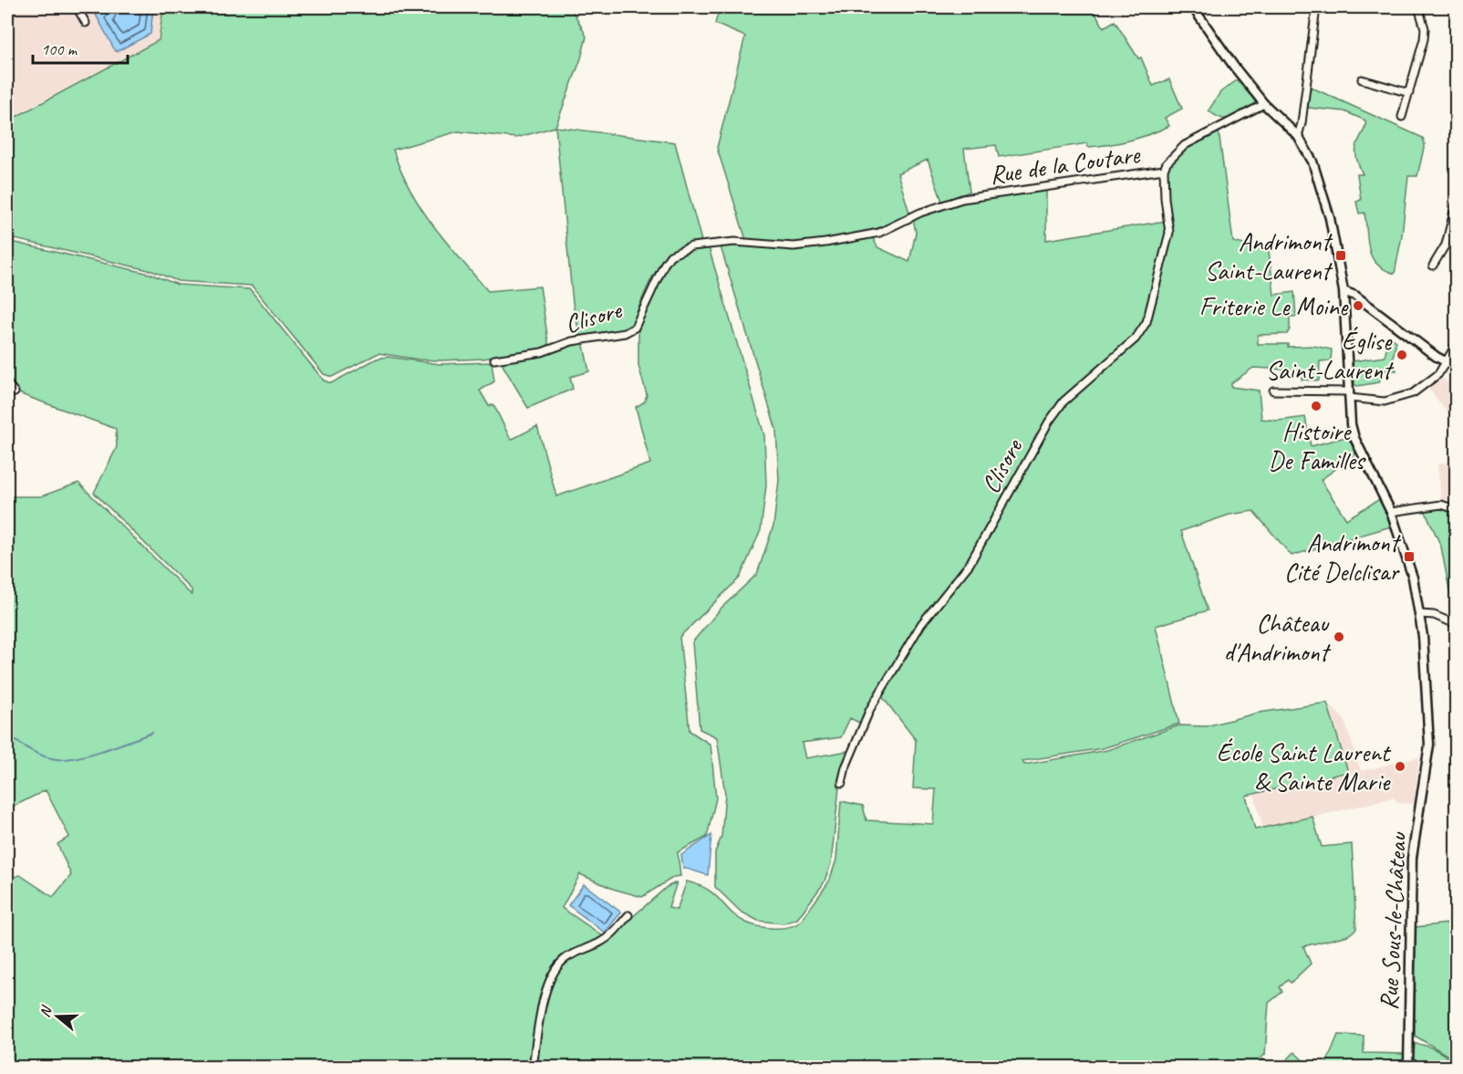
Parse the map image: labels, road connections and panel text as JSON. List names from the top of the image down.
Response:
{
  "streets": {
    "street": ["Rue de la Coutare", "Clisore", "Rue Sous-le-Château"]
  },
  "crossings": [
    ["Rue de la Coutare", "Clisore"],
    ["Rue de la Coutare", "Rue Sous-le-Château"]
  ],
  "places": {
    "transit": ["Andrimont Saint-Laurent", "Andrimont Cité Delclisar"],
    "other": [
      "Friterie Le Moine",
      "Église Saint-Laurent",
      "Histoire De Familles",
      "Château d'Andrimont",
      "École Saint Laurent & Sainte Marie"
    ]
  },
  "scale_bar": "100 m",
  "north": "left"
}
